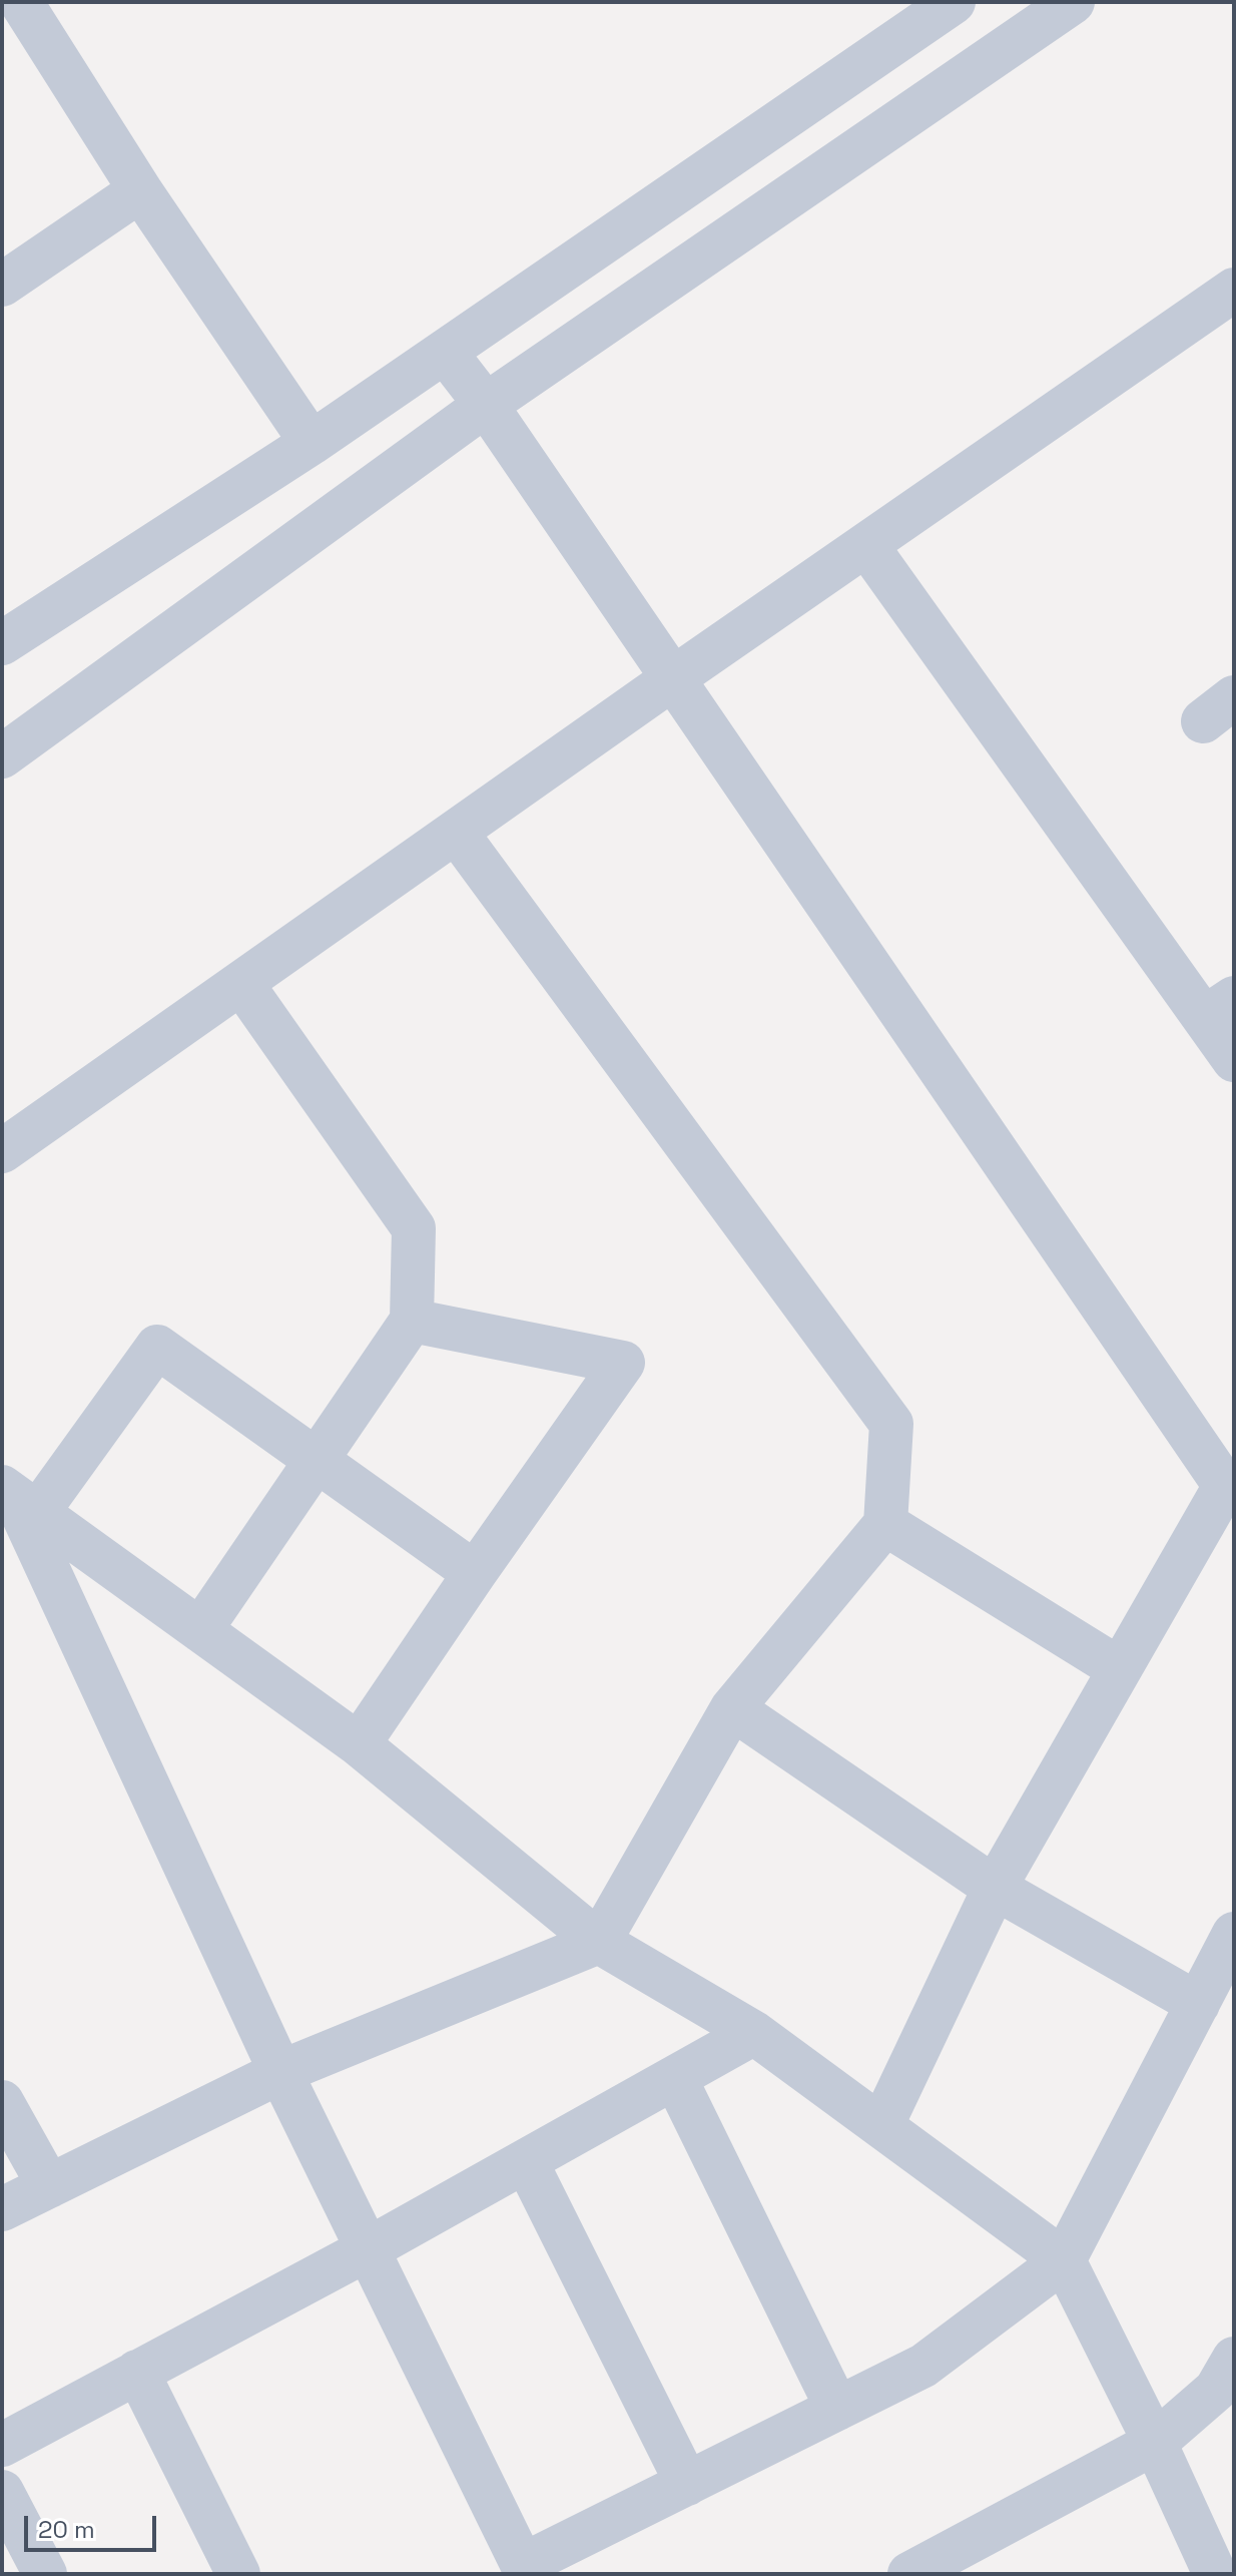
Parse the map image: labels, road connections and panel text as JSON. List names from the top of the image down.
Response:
{
  "scale_bar": "20 m"
}
